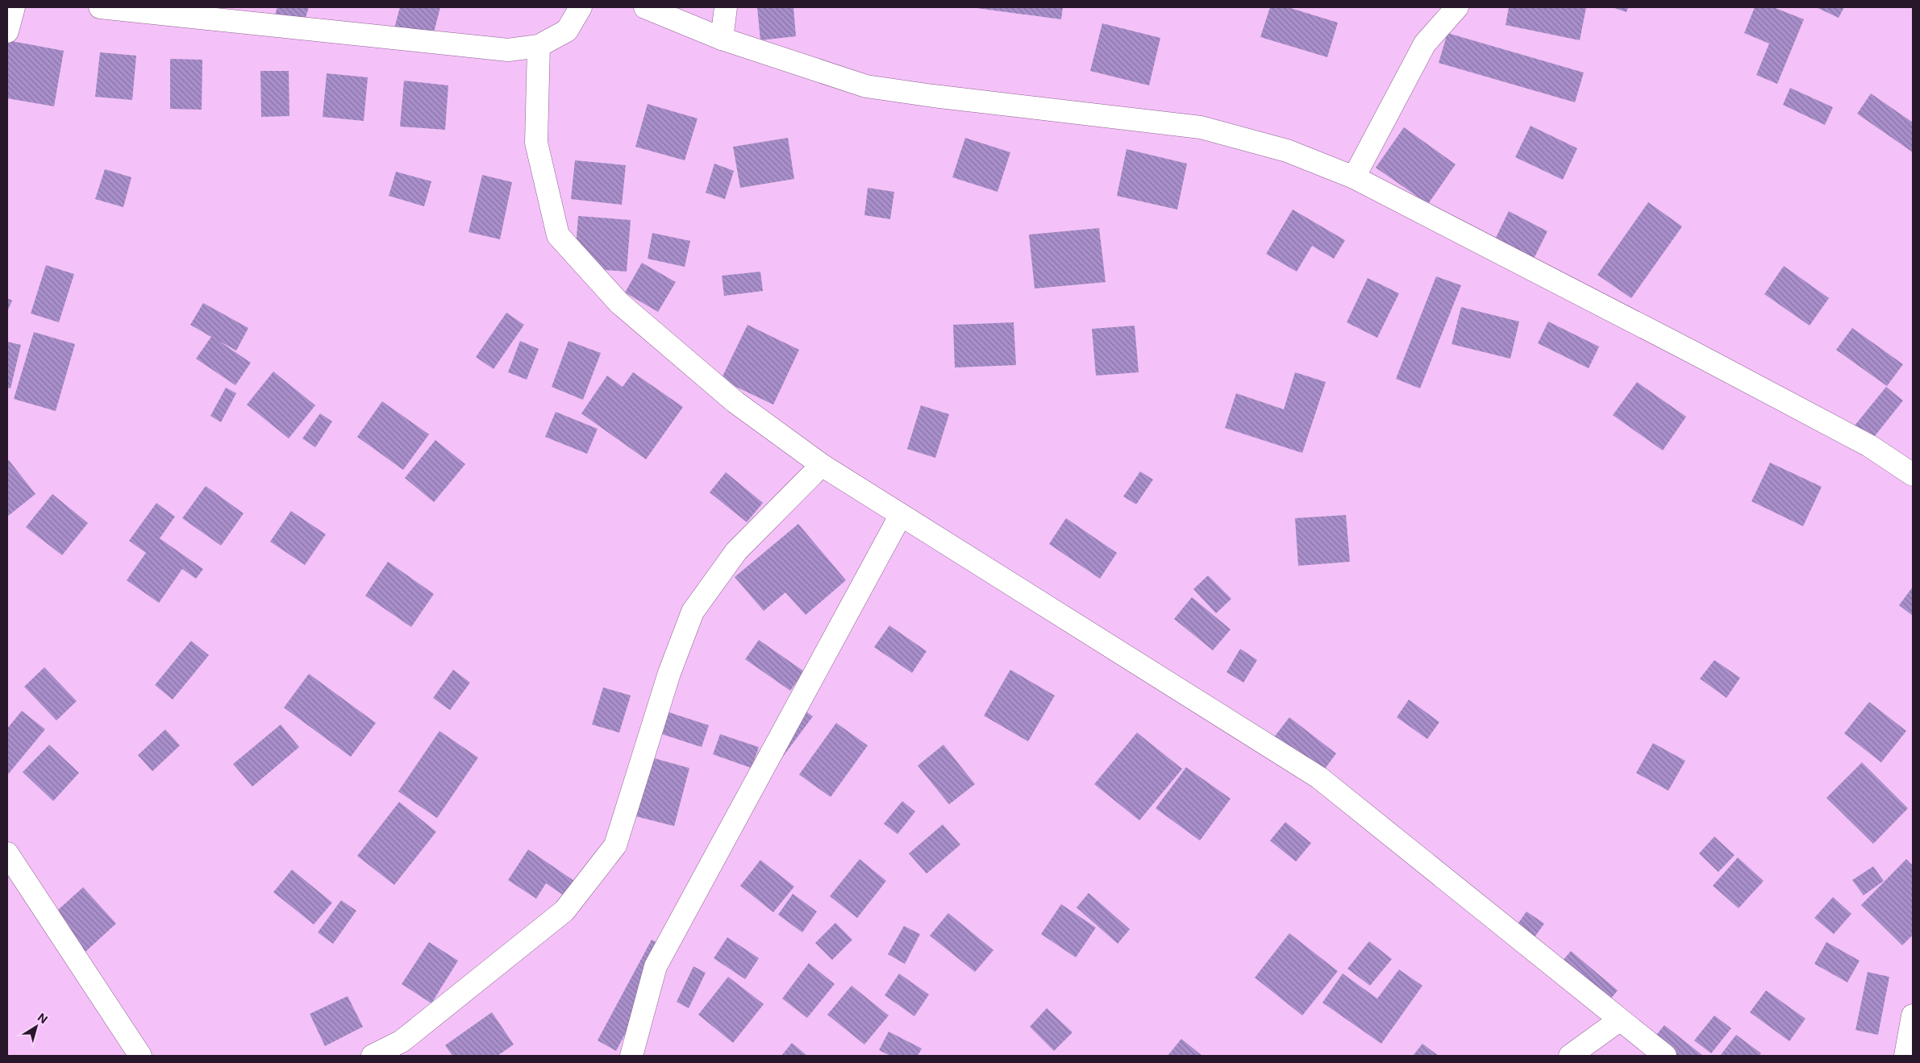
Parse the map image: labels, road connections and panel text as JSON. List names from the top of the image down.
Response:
{
  "north": "top right"
}
